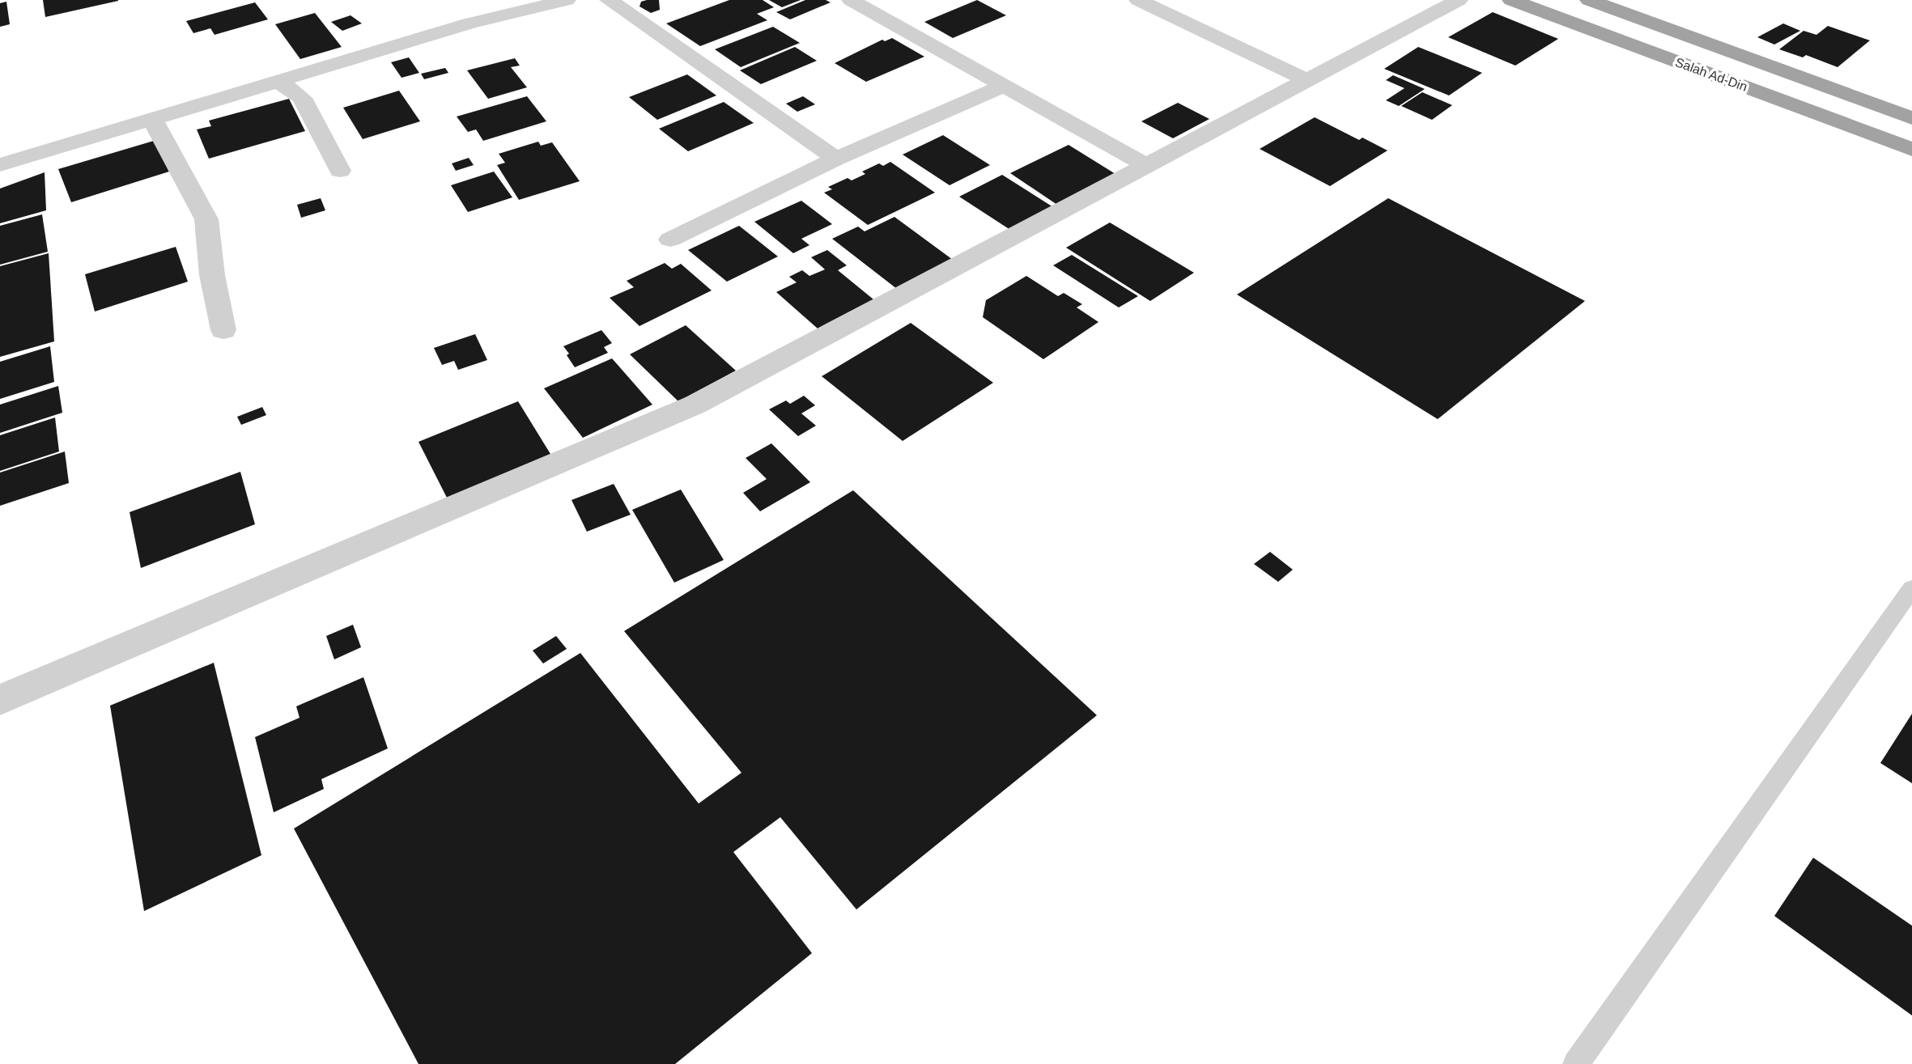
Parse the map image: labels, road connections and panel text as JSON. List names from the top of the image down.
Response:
{
  "streets": {
    "highway": ["Salah Ad-Din"]
  }
}
